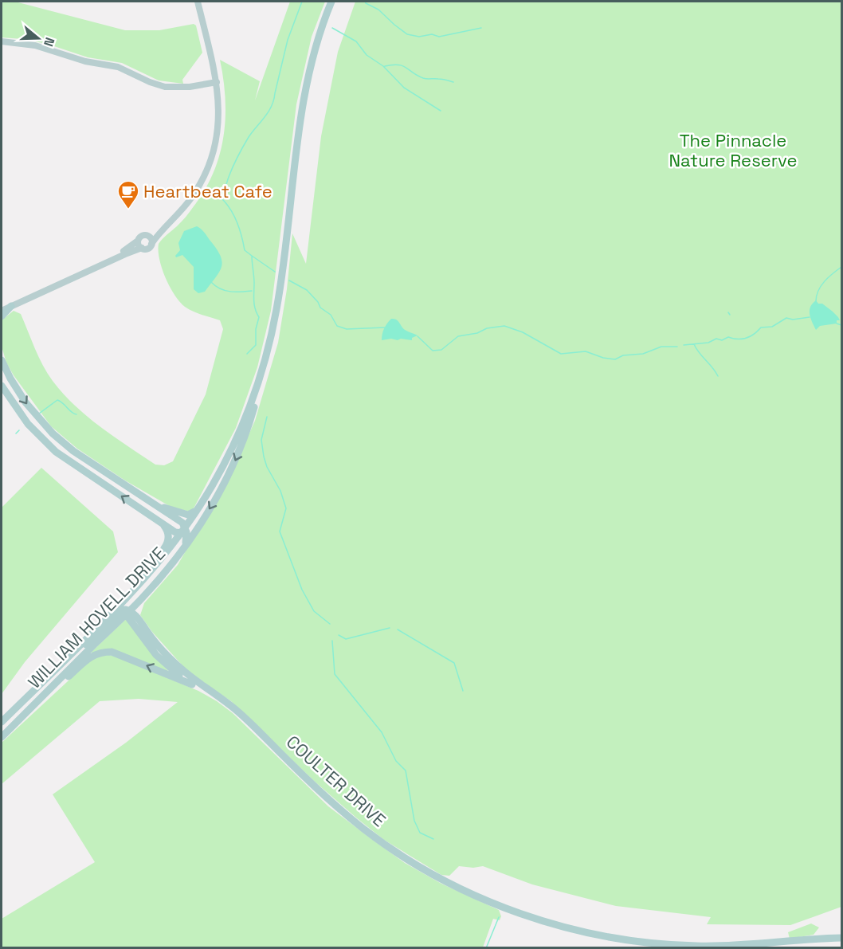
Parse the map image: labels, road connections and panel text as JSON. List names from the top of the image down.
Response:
{
  "streets": {
    "main road": ["WILLIAM HOVELL DRIVE", "COULTER DRIVE"]
  },
  "crossings": [
    ["WILLIAM HOVELL DRIVE", "COULTER DRIVE"]
  ],
  "parks": ["The Pinnacle Nature Reserve"],
  "places": {
    "cafe": ["Heartbeat Cafe"]
  },
  "north": "right"
}
